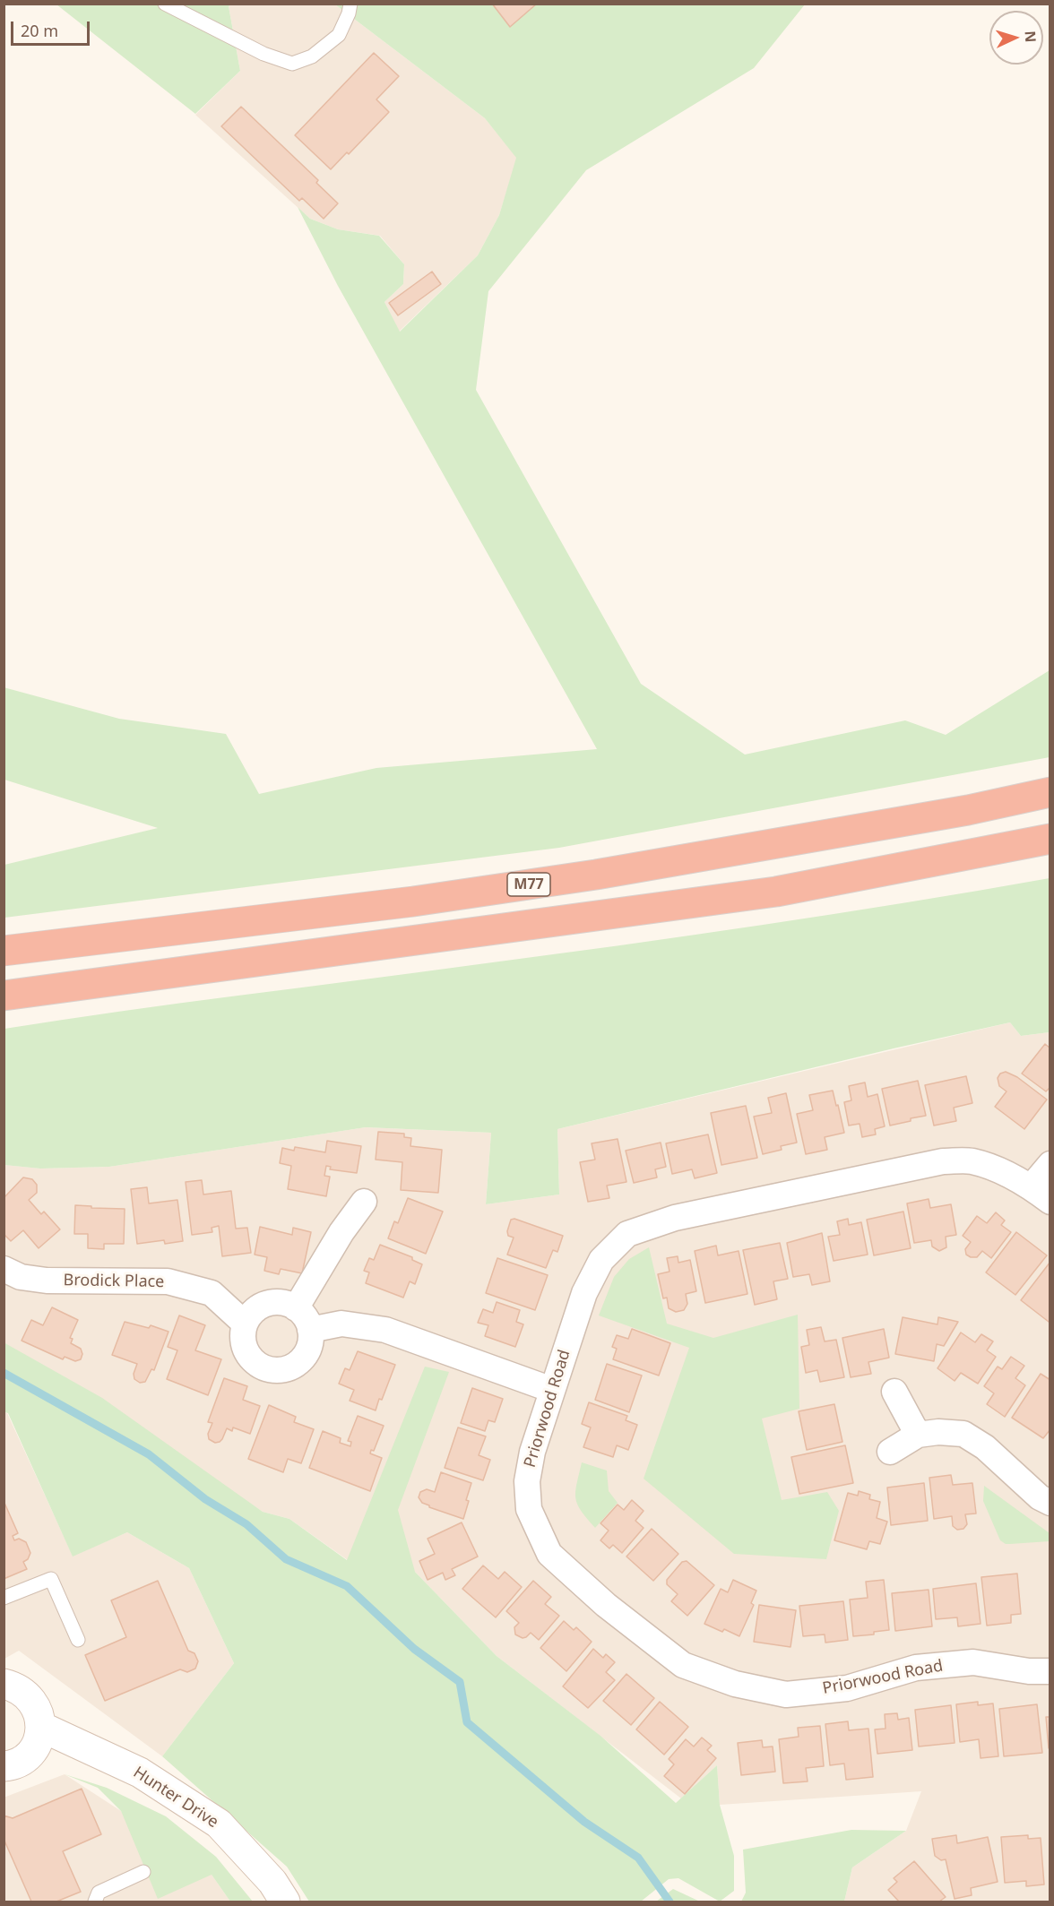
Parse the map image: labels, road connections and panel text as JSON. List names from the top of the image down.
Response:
{
  "streets": {
    "highway": ["M77"],
    "street": ["Brodick Place", "Priorwood Road", "Hunter Drive"]
  },
  "scale_bar": "20 m",
  "north": "right"
}
